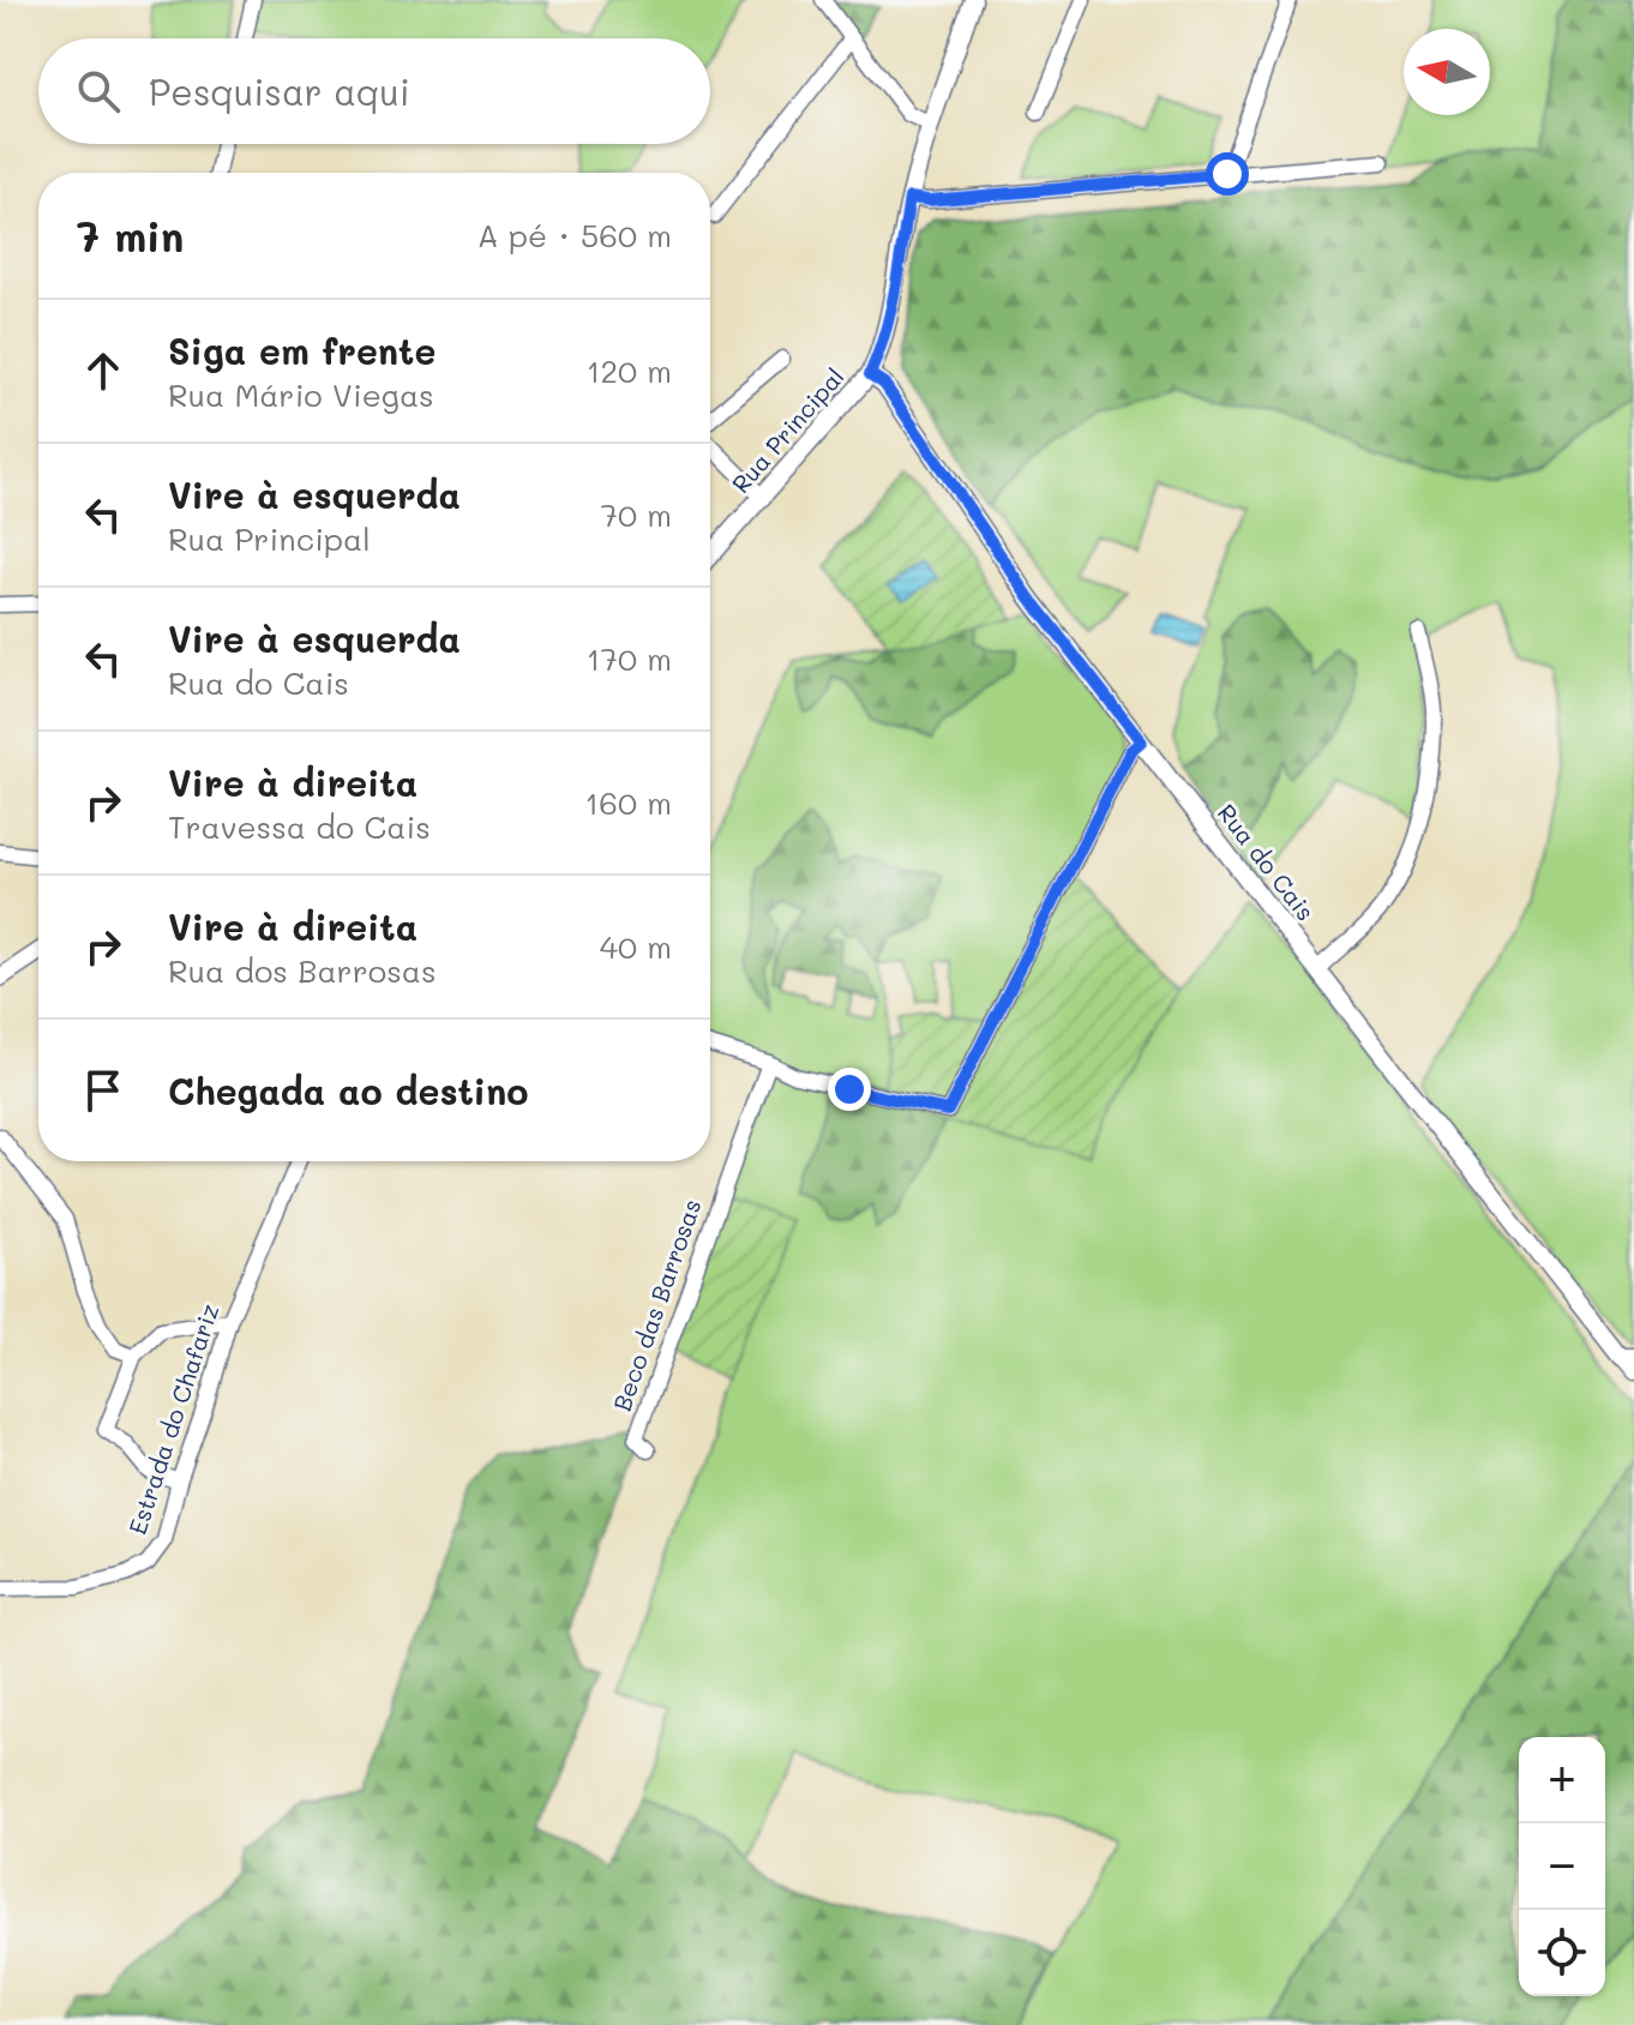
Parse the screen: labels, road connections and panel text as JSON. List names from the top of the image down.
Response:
{
  "streets": {
    "street": [
      "Rua Principal",
      "Rua do Cais",
      "Beco das Barrosas",
      "Estrada do Chafariz"
    ]
  },
  "crossings": [
    ["Rua Principal", "Rua do Cais"]
  ],
  "north": "left",
  "page": {
    "search": "Pesquisar aqui",
    "heading": ["7 min", "A pé · 560 m"],
    "list": [
      ["Siga em frente", "Rua Mário Viegas", "120 m"],
      ["Vire à esquerda", "Rua Principal", "70 m"],
      ["Vire à esquerda", "Rua do Cais", "170 m"],
      ["Vire à direita", "Travessa do Cais", "160 m"],
      ["Vire à direita", "Rua dos Barrosas", "40 m"],
      "Chegada ao destino"
    ],
    "map_buttons": ["+", "−"]
  }
}
